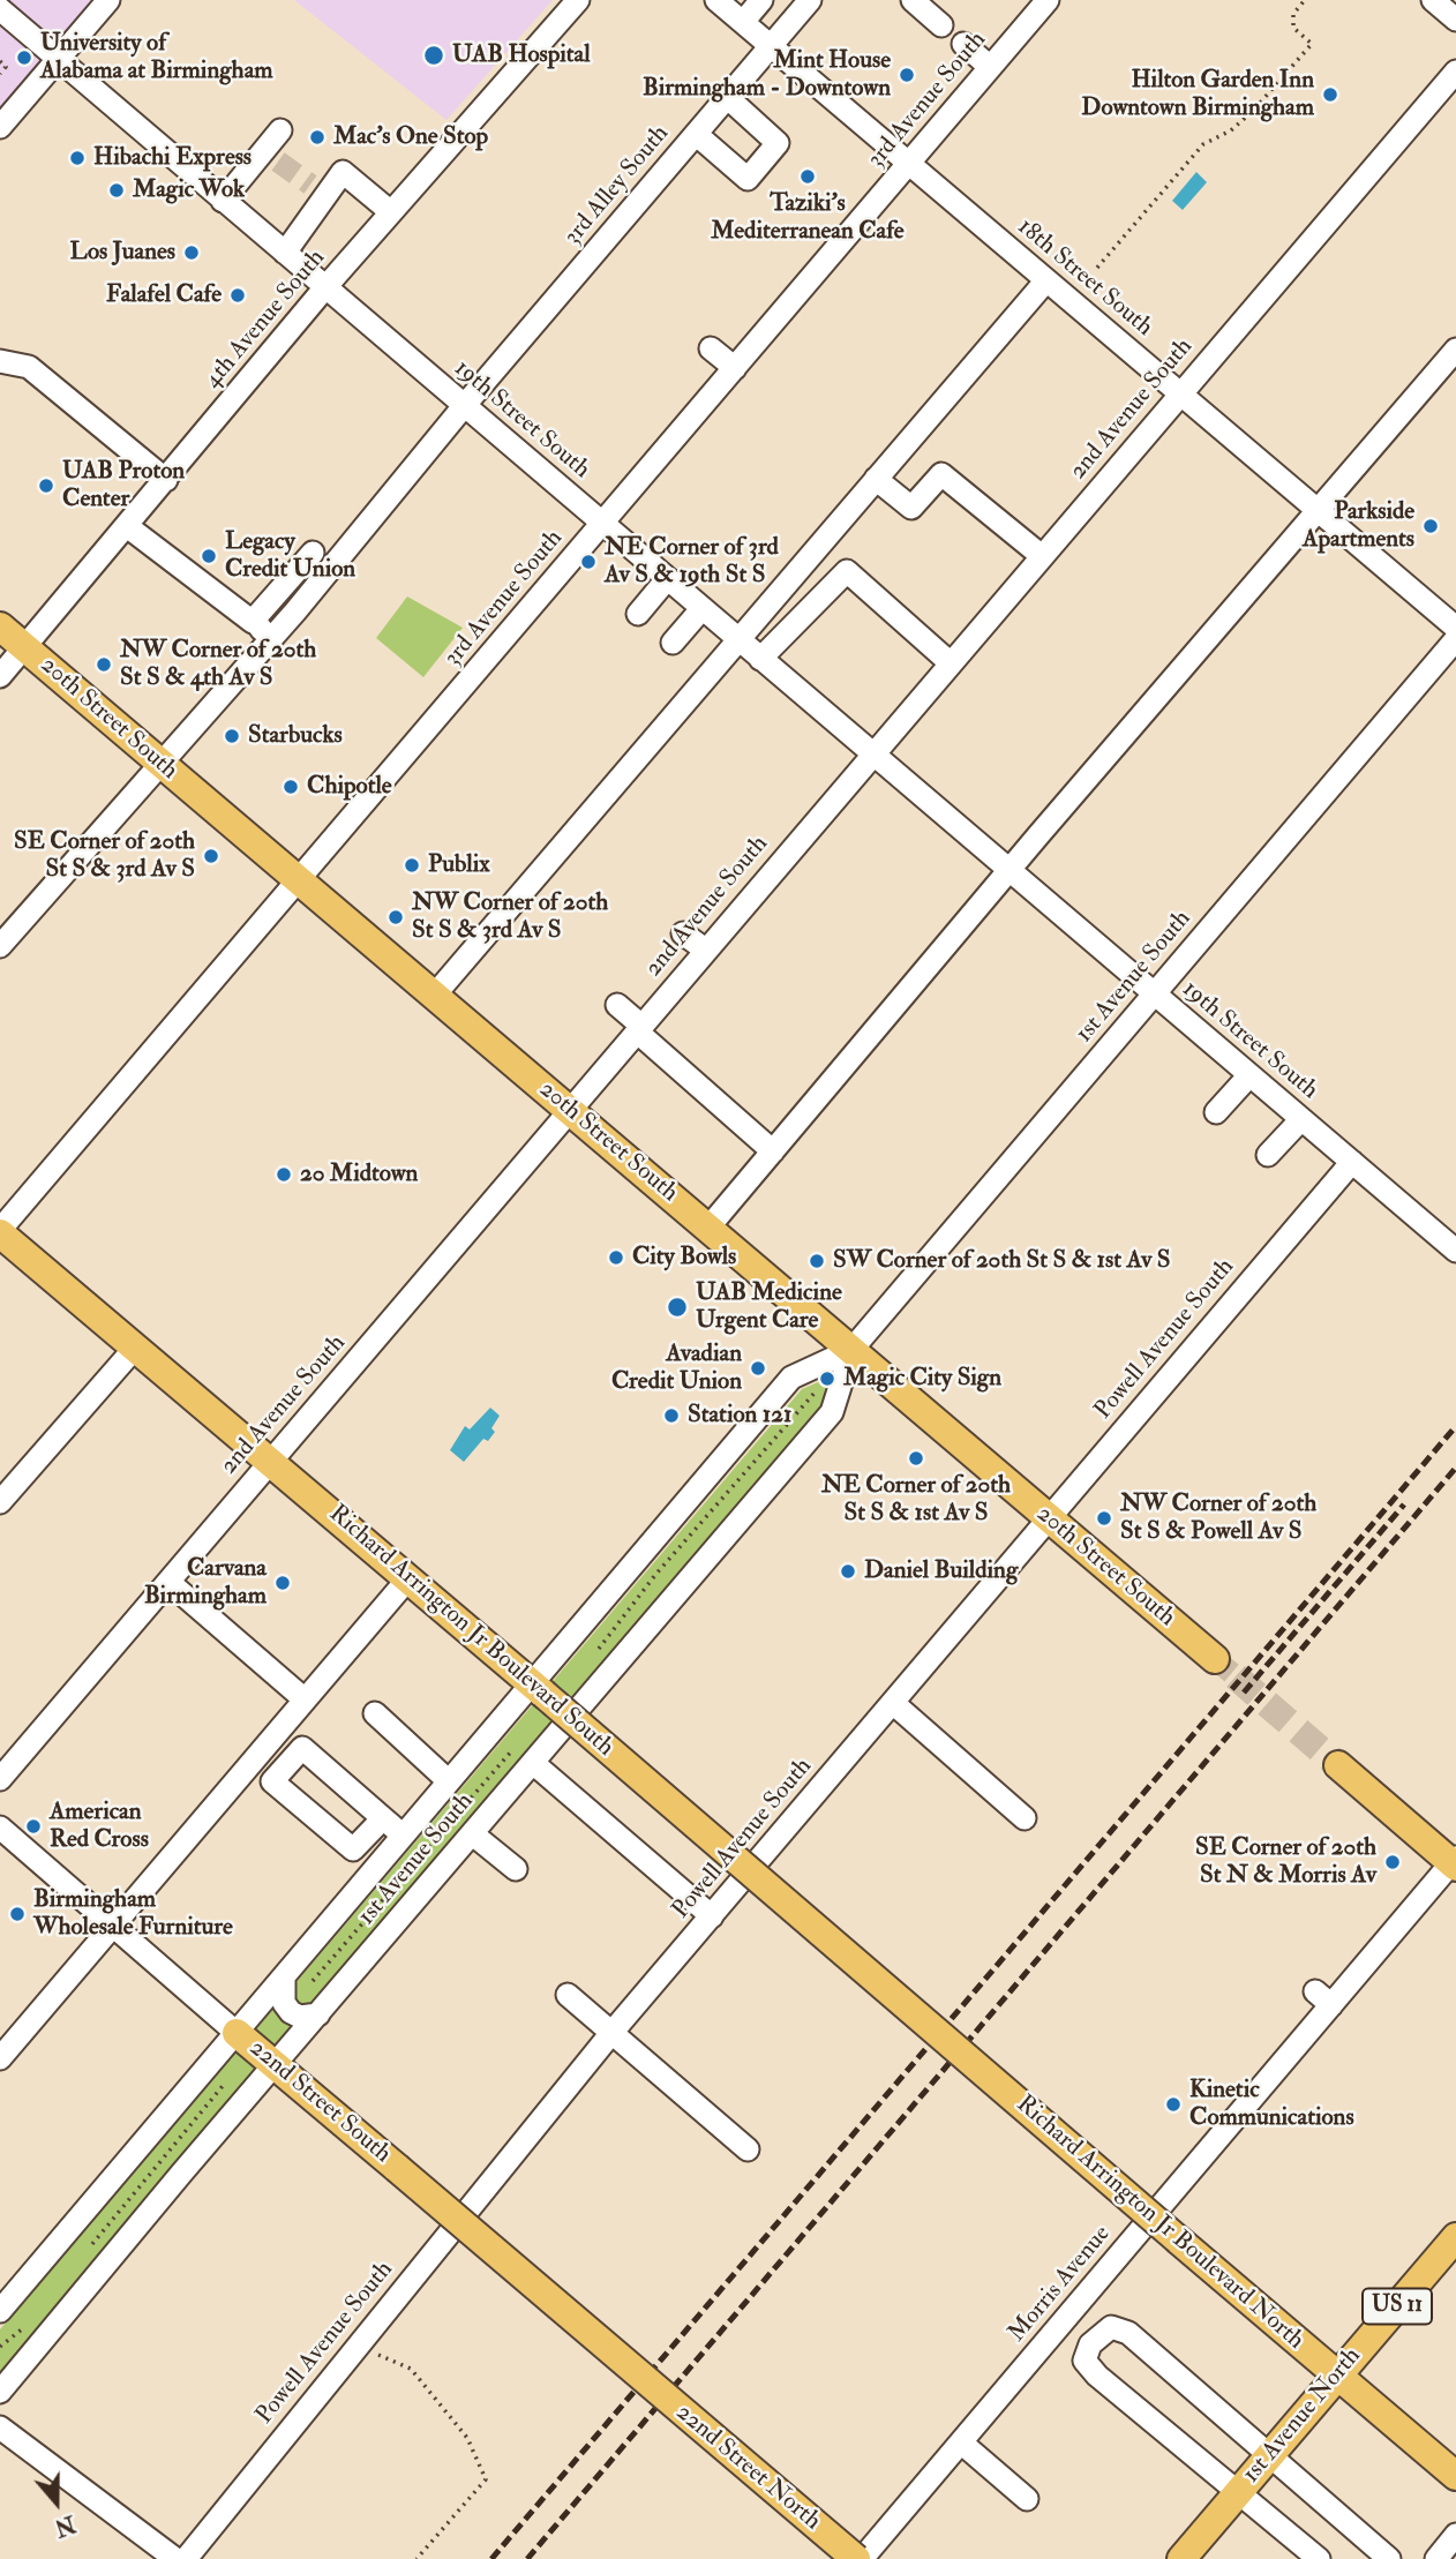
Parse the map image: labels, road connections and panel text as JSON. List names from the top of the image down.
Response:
{
  "streets": {
    "main road": [
      "20th Street South",
      "Richard Arrington Jr Boulevard South",
      "22nd Street South",
      "Richard Arrington Jr Boulevard North",
      "US 11",
      "1st Avenue North",
      "22nd Street North"
    ],
    "street": [
      "3rd Avenue South",
      "3rd Alley South",
      "18th Street South",
      "4th Avenue South",
      "2nd Avenue South",
      "19th Street South",
      "1st Avenue South",
      "Powell Avenue South",
      "Morris Avenue"
    ]
  },
  "crossings": [
    ["3rd Avenue South", "18th Street South"],
    ["3rd Avenue South", "19th Street South"],
    ["3rd Avenue South", "20th Street South"],
    ["3rd Avenue South", "Richard Arrington Jr Boulevard South"],
    ["3rd Alley South", "18th Street South"],
    ["3rd Alley South", "19th Street South"],
    ["3rd Alley South", "20th Street South"],
    ["18th Street South", "2nd Avenue South"],
    ["4th Avenue South", "19th Street South"],
    ["4th Avenue South", "20th Street South"],
    ["2nd Avenue South", "19th Street South"],
    ["2nd Avenue South", "20th Street South"],
    ["2nd Avenue South", "Richard Arrington Jr Boulevard South"],
    ["19th Street South", "1st Avenue South"],
    ["19th Street South", "Powell Avenue South"],
    ["20th Street South", "1st Avenue South"],
    ["20th Street South", "Powell Avenue South"],
    ["1st Avenue South", "Richard Arrington Jr Boulevard South"],
    ["1st Avenue South", "22nd Street South"],
    ["Richard Arrington Jr Boulevard South", "Richard Arrington Jr Boulevard North"],
    ["22nd Street South", "22nd Street North"],
    ["Richard Arrington Jr Boulevard North", "1st Avenue North"]
  ],
  "places": [
    "UAB Hospital",
    "University of Alabama at Birmingham",
    "Mint House Birmingham - Downtown",
    "Hilton Garden Inn Downtown Birmingham",
    "Mac's One Stop",
    "Hibachi Express",
    "Taziki's Mediterranean Cafe",
    "Magic Wok",
    "Los Juanes",
    "Falafel Cafe",
    "UAB Proton Center",
    "Parkside Apartments",
    "Legacy Credit Union",
    "NE Corner of 3rd Av S & 19th St S",
    "NW Corner of 20th St S & 4th Av S",
    "Starbucks",
    "Chipotle",
    "SE Corner of 20th St S & 3rd Av S",
    "Publix",
    "NW Corner of 20th St S & 3rd Av S",
    "20 Midtown",
    "City Bowls",
    "SW Corner of 20th St S & 1st Av S",
    "UAB Medicine Urgent Care",
    "Avadian Credit Union",
    "Magic City Sign",
    "Station 121",
    "NE Corner of 20th St S & 1st Av S",
    "NW Corner of 20th St S & Powell Av S",
    "Daniel Building",
    "Carvana Birmingham",
    "American Red Cross",
    "SE Corner of 20th St N & Morris Av",
    "Birmingham Wholesale Furniture",
    "Kinetic Communications"
  ],
  "north": "bottom"
}
